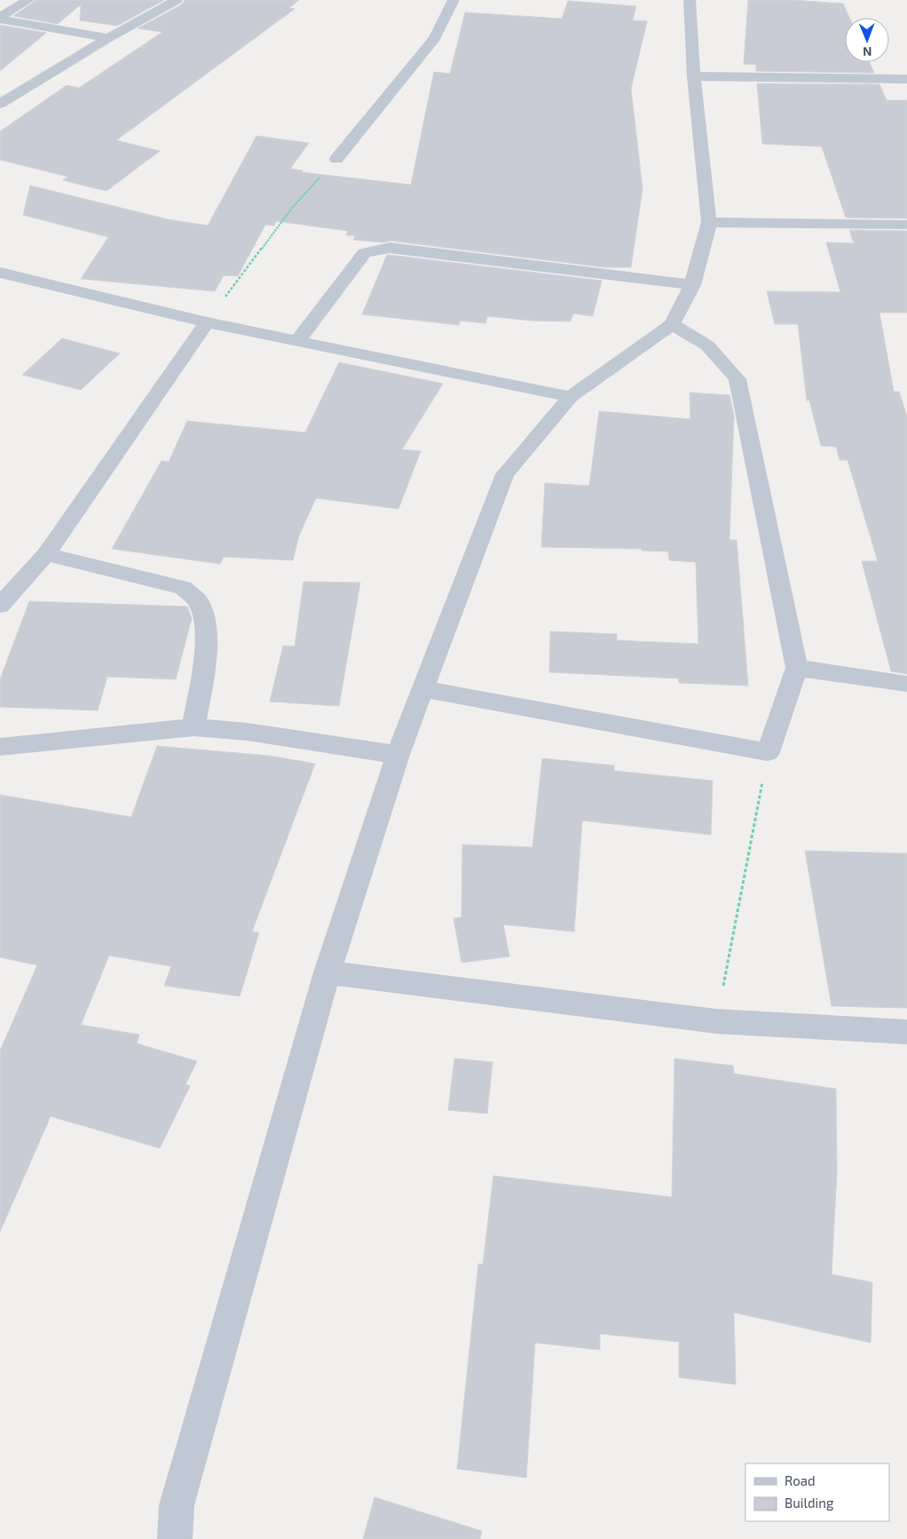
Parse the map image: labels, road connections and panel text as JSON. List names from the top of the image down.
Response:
{
  "legend": ["Road", "Building"],
  "north": "bottom"
}
